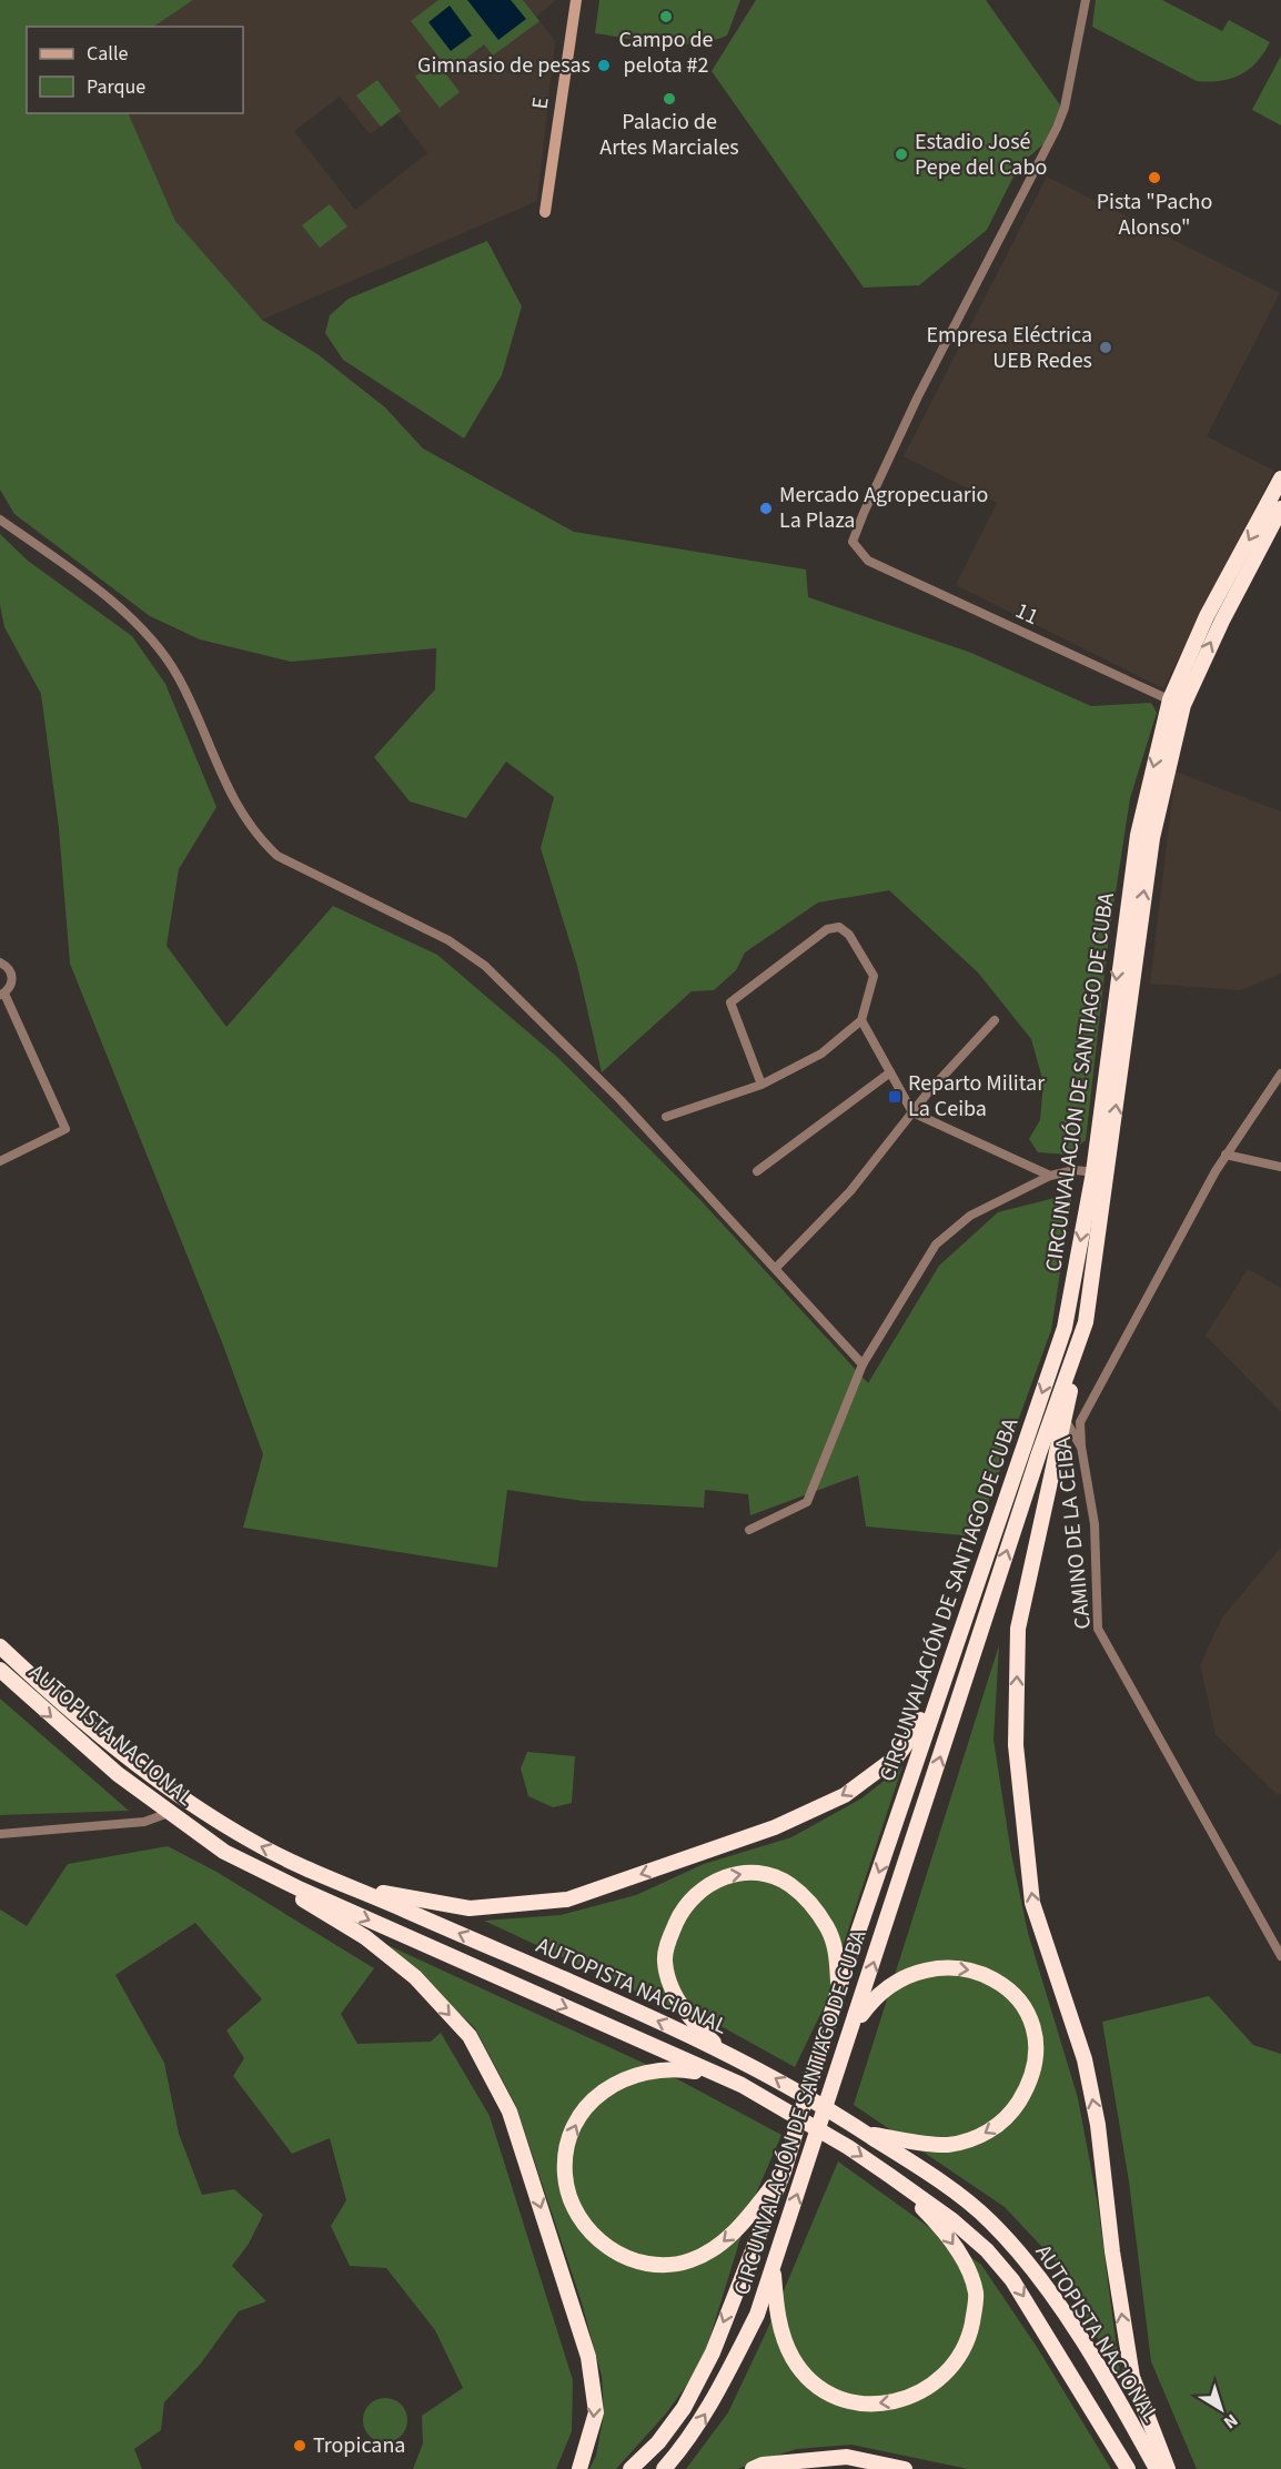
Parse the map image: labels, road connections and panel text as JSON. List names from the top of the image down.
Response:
{
  "streets": {
    "highway": ["CIRCUNVALACIÓN DE SANTIAGO DE CUBA", "AUTOPISTA NACIONAL"],
    "street": ["E", "11", "CAMINO DE LA CEIBA"]
  },
  "crossings": [
    ["11", "CIRCUNVALACIÓN DE SANTIAGO DE CUBA"]
  ],
  "places": {
    "other": [
      "Campo de pelota #2",
      "Gimnasio de pesas",
      "Palacio de Artes Marciales",
      "Estadio José Pepe del Cabo",
      "Pista \"Pacho Alonso\"",
      "Empresa Eléctrica UEB Redes",
      "Mercado Agropecuario La Plaza",
      "Tropicana"
    ],
    "transit": ["Reparto Militar La Ceiba"]
  },
  "legend": ["Calle", "Parque"],
  "north": "bottom right"
}
